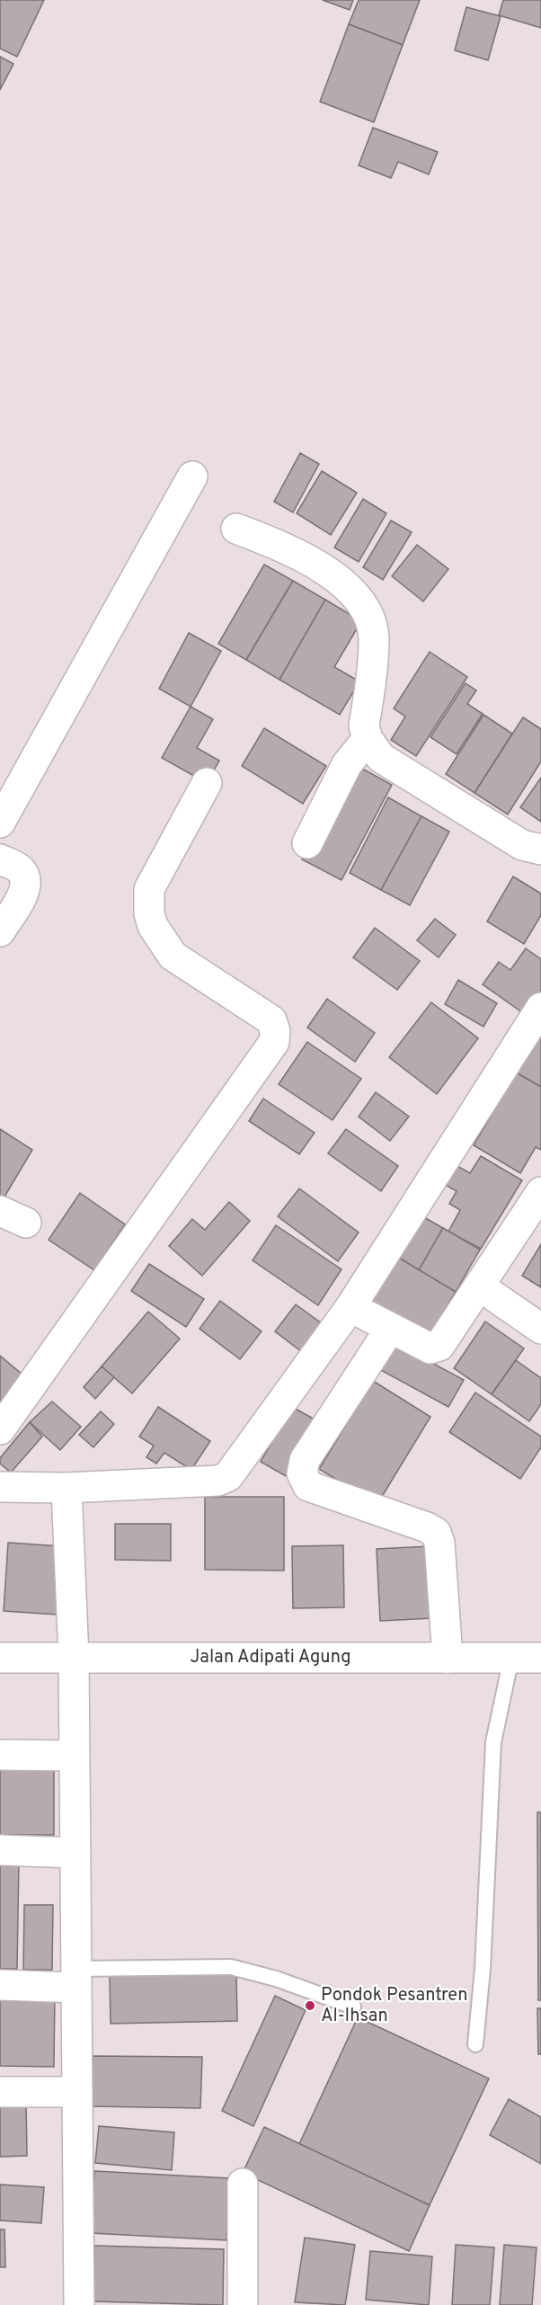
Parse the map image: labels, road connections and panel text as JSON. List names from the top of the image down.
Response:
{
  "streets": {
    "street": ["Jalan Adipati Agung"]
  },
  "places": ["Pondok Pesantren Al-Ihsan"]
}
